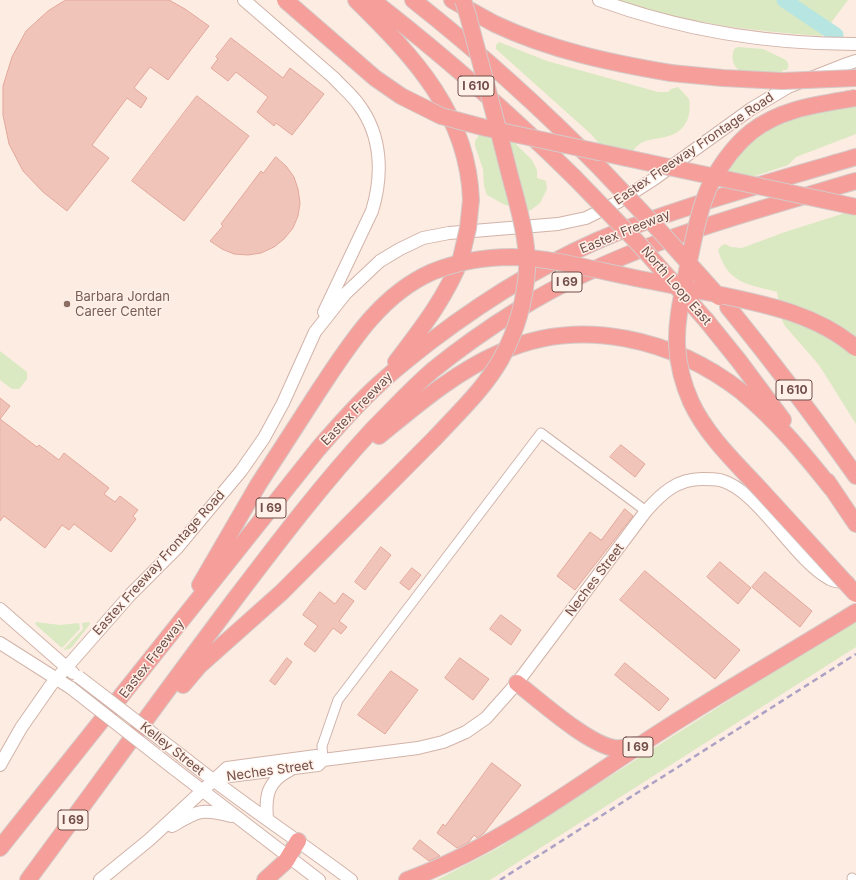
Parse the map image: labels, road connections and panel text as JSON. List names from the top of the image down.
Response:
{
  "streets": {
    "highway": [
      "I 610",
      "Eastex Freeway",
      "I 69",
      "North Loop East"
    ],
    "main road": ["Eastex Freeway Frontage Road", "Neches Street", "Kelley Street"]
  },
  "crossings": [
    ["Eastex Freeway Frontage Road", "Kelley Street"],
    ["Neches Street", "Kelley Street"]
  ],
  "places": ["Barbara Jordan Career Center"]
}
